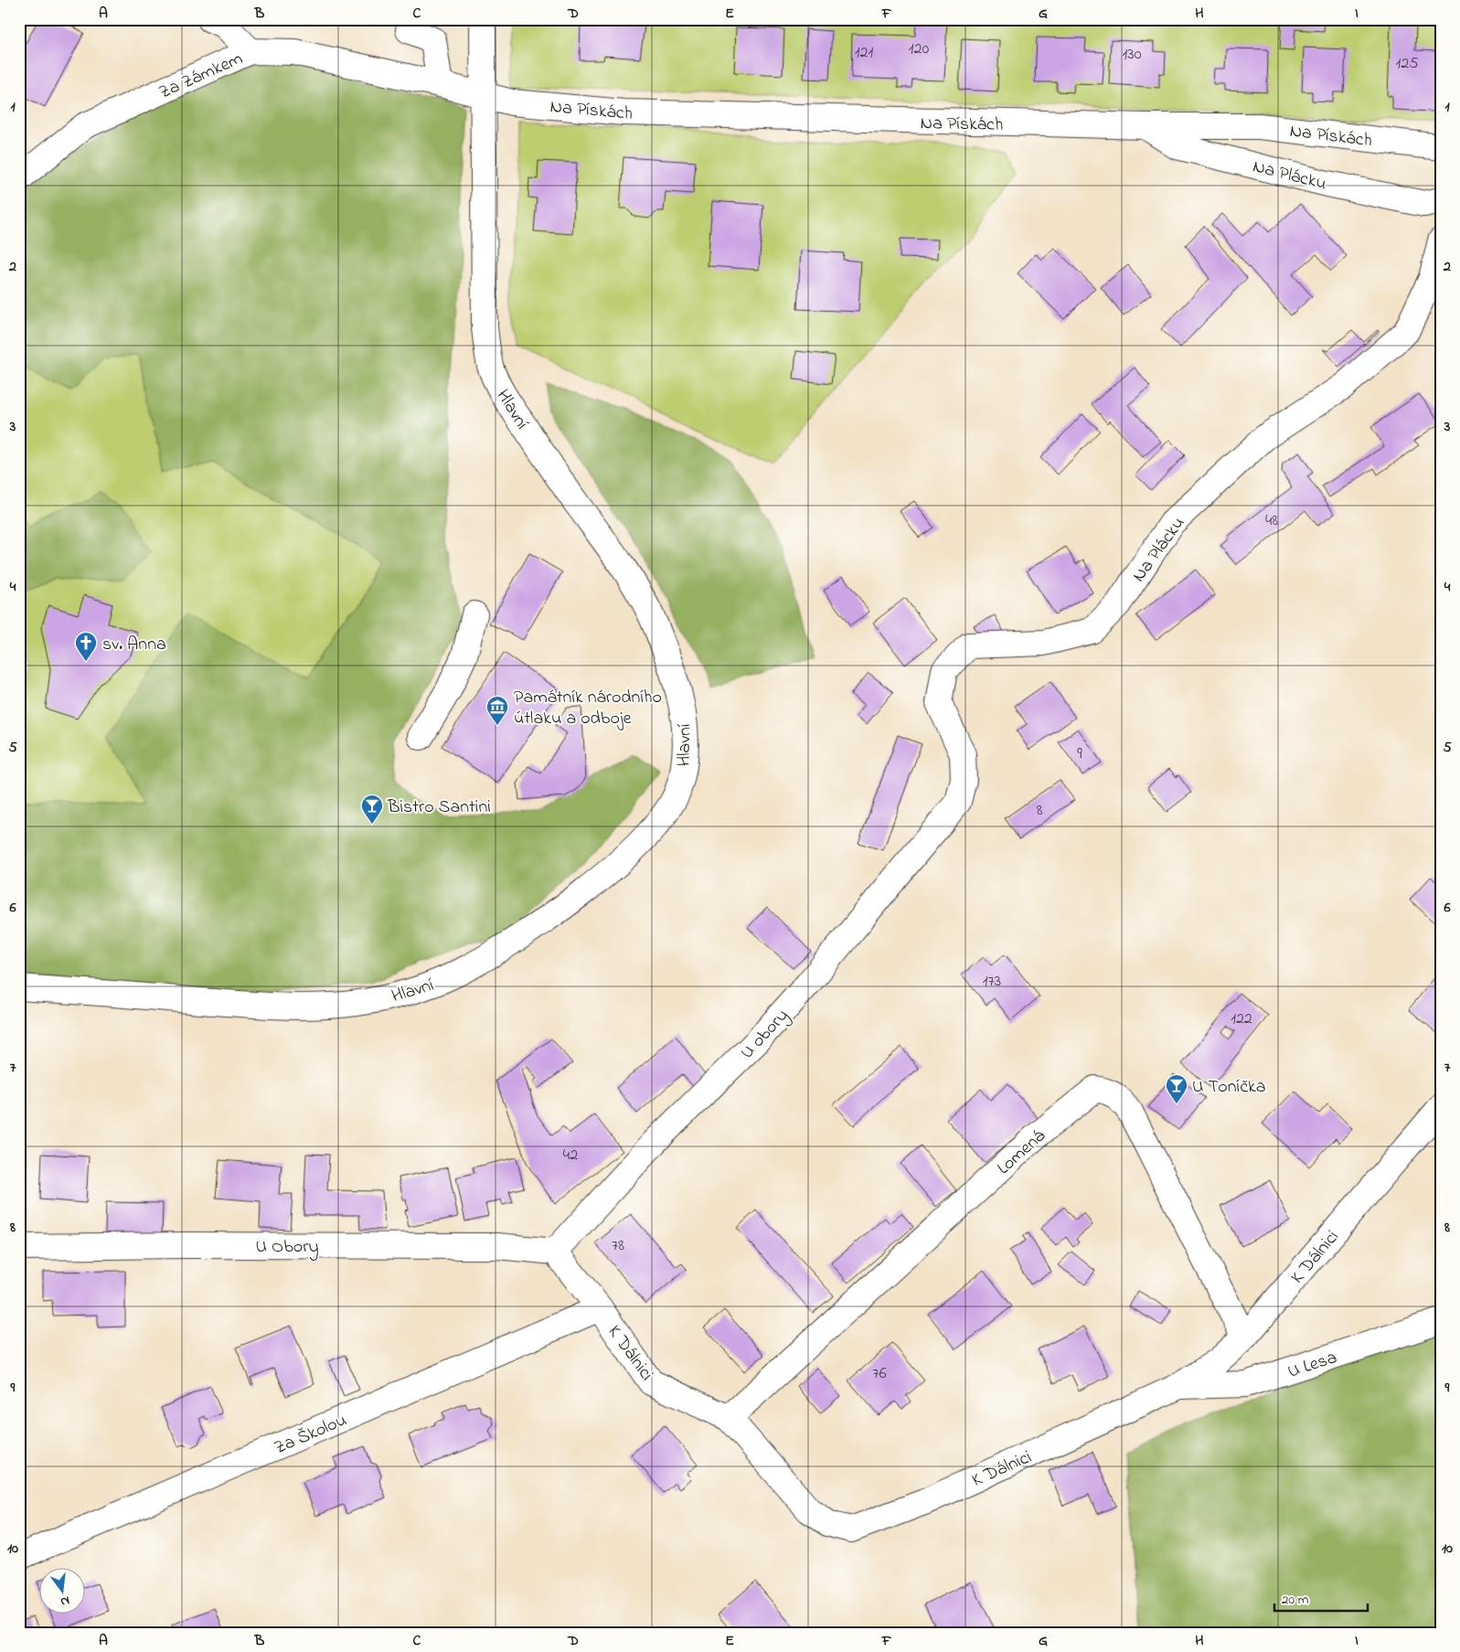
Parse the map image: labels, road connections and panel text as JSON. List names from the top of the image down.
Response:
{
  "streets": {
    "street": [
      "Za Zámkem",
      "Na Pískách",
      "Na Plácku",
      "Hlavní",
      "U obory",
      "Lomená",
      "U Obory",
      "K Dálnici",
      "U Lesa",
      "Za Školou"
    ]
  },
  "crossings": [
    ["Za Zámkem", "Na Pískách"],
    ["Za Zámkem", "Hlavní"],
    ["Na Pískách", "Na Plácku"],
    ["Na Pískách", "Hlavní"],
    ["Na Plácku", "U obory"],
    ["U obory", "U Obory"],
    ["U obory", "K Dálnici"],
    ["Lomená", "K Dálnici"],
    ["U Obory", "K Dálnici"],
    ["K Dálnici", "U Lesa"],
    ["K Dálnici", "Za Školou"]
  ],
  "places": {
    "church": ["sv. Anna"],
    "museum": ["Památník národního útlaku a odboje"],
    "bar": ["Bistro Santini", "U Toníčka"]
  },
  "house_numbers": [
    "120",
    "121",
    "130",
    "125",
    "48",
    "9",
    "8",
    "173",
    "122",
    "42",
    "78",
    "76"
  ],
  "scale_bar": "20 m",
  "north": "bottom",
  "grid": {
    "columns": [
      "A",
      "B",
      "C",
      "D",
      "E",
      "F",
      "G",
      "H",
      "I"
    ],
    "rows": [
      "1",
      "2",
      "3",
      "4",
      "5",
      "6",
      "7",
      "8",
      "9",
      "10"
    ]
  }
}
